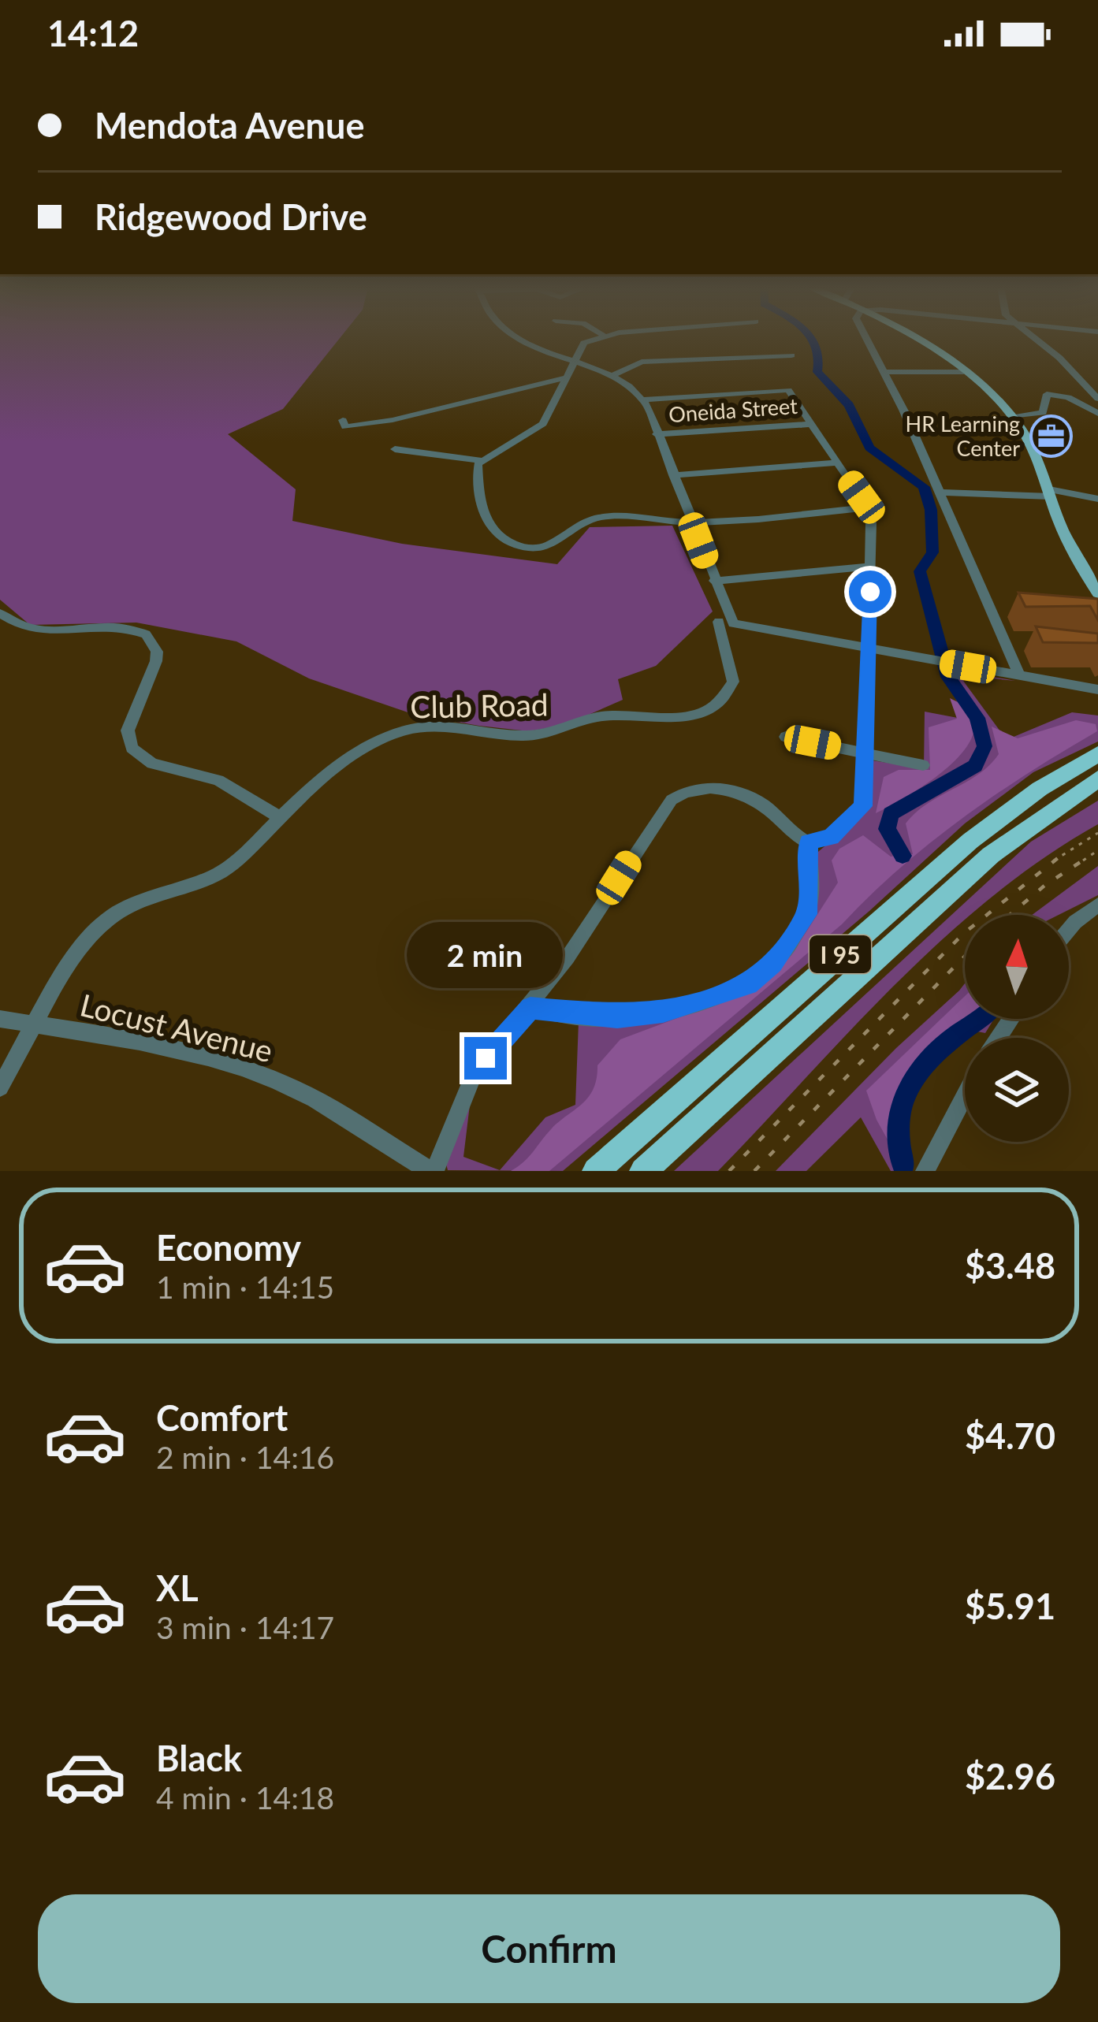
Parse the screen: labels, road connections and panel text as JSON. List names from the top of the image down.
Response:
{
  "streets": {
    "highway": ["I 95"],
    "street": ["Oneida Street", "Club Road", "Locust Avenue"]
  },
  "crossings": [
    ["Club Road", "Locust Avenue"]
  ],
  "places": {
    "office": ["HR Learning Center"]
  },
  "north": "top",
  "page": {
    "status": "14:12",
    "banner": ["Mendota Avenue", "Ridgewood Drive"],
    "bubble": "2 min",
    "list": [
      {
        "name": "Economy",
        "note": "1 min · 14:15",
        "value": "$3.48"
      },
      {
        "name": "Comfort",
        "note": "2 min · 14:16",
        "value": "$4.70"
      },
      {
        "name": "XL",
        "note": "3 min · 14:17",
        "value": "$5.91"
      },
      {
        "name": "Black",
        "note": "4 min · 14:18",
        "value": "$2.96"
      }
    ],
    "buttons": "Confirm"
  }
}
